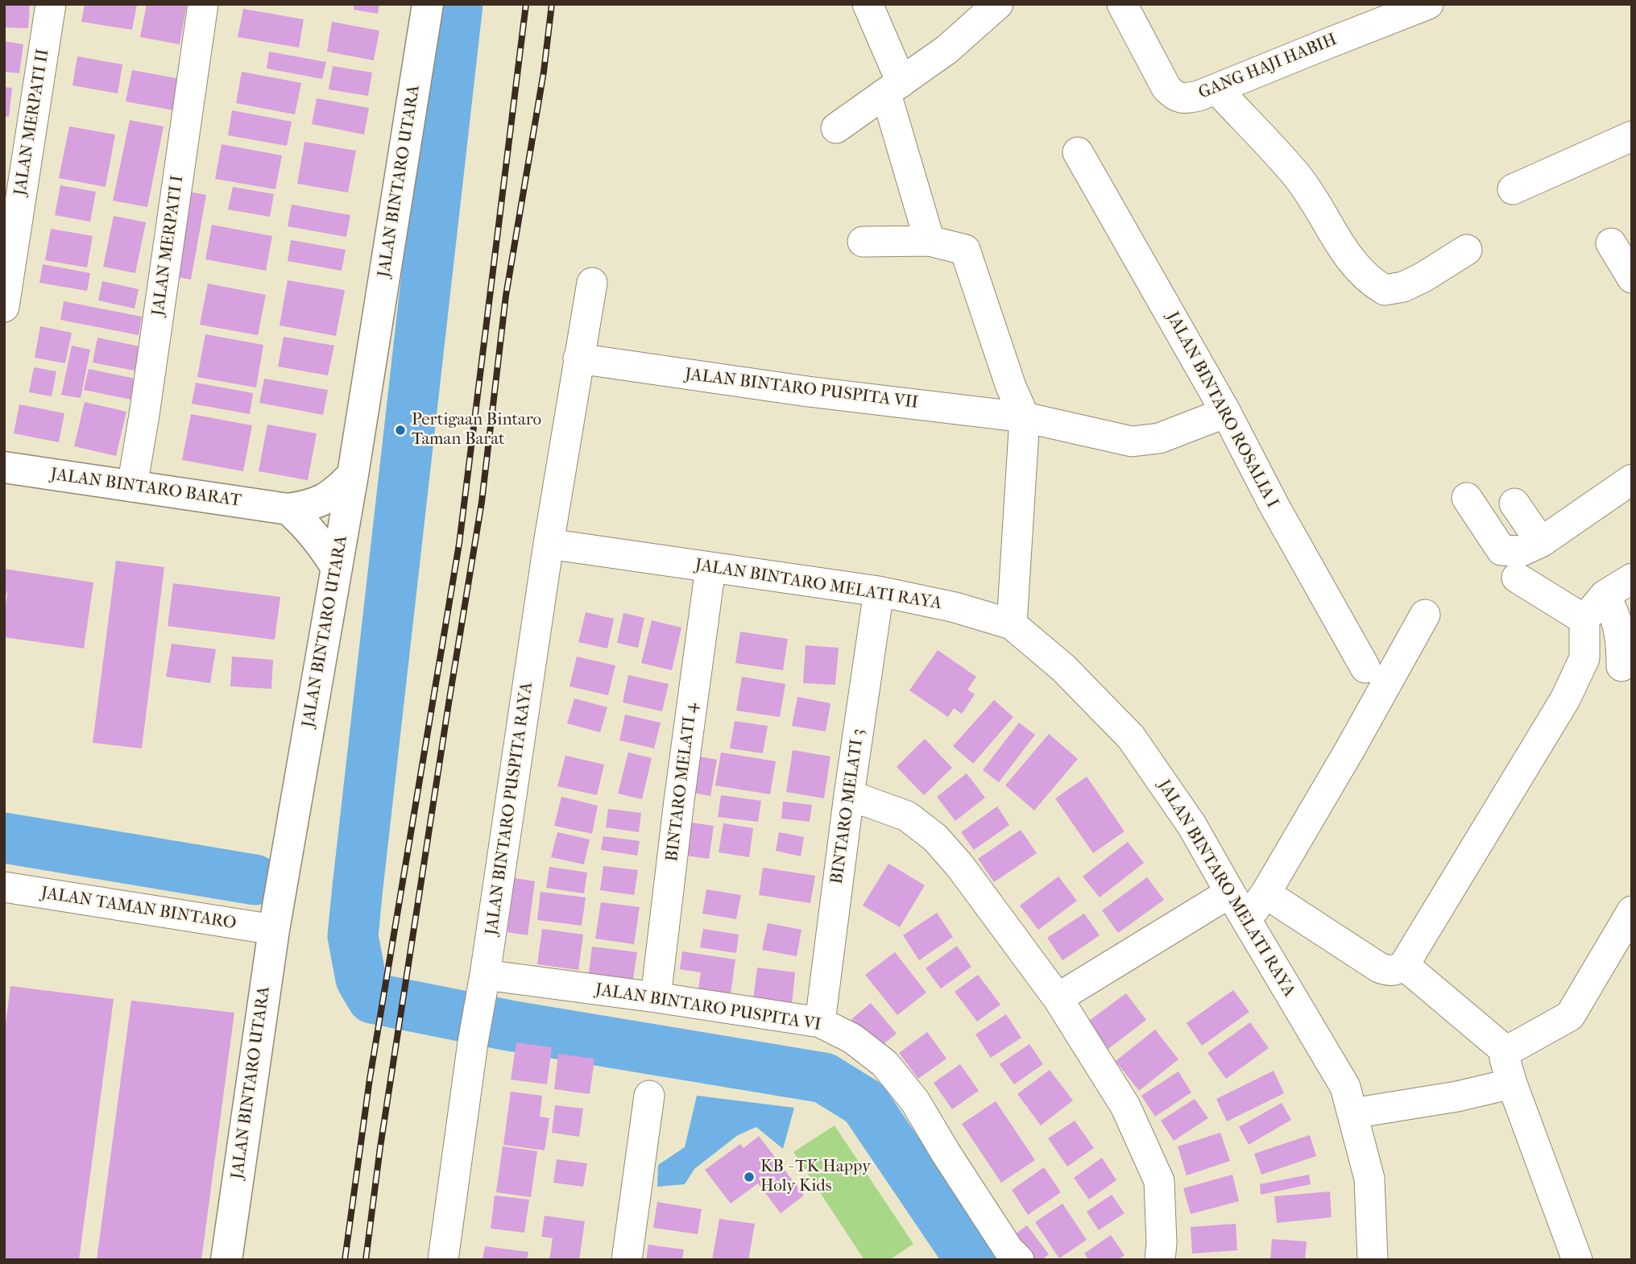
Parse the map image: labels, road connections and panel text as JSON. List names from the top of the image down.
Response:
{
  "streets": {
    "main road": ["JALAN BINTARO UTARA", "JALAN BINTARO BARAT"],
    "street": [
      "GANG HAJI HABIH",
      "JALAN MERPATI II",
      "JALAN MERPATI I",
      "JALAN BINTARO PUSPITA VII",
      "JALAN BINTARO ROSALIA I",
      "JALAN BINTARO MELATI RAYA",
      "BINTARO MELATI 4",
      "BINTARO MELATI 3",
      "JALAN BINTARO PUSPITA RAYA",
      "JALAN TAMAN BINTARO",
      "JALAN BINTARO PUSPITA VI"
    ]
  },
  "crossings": [
    ["JALAN BINTARO UTARA", "JALAN BINTARO BARAT"],
    ["JALAN BINTARO UTARA", "JALAN TAMAN BINTARO"],
    ["JALAN MERPATI I", "JALAN BINTARO BARAT"],
    ["JALAN BINTARO PUSPITA VII", "JALAN BINTARO ROSALIA I"],
    ["JALAN BINTARO PUSPITA VII", "JALAN BINTARO PUSPITA RAYA"],
    ["JALAN BINTARO MELATI RAYA", "BINTARO MELATI 4"],
    ["JALAN BINTARO MELATI RAYA", "BINTARO MELATI 3"],
    ["JALAN BINTARO MELATI RAYA", "JALAN BINTARO PUSPITA RAYA"],
    ["BINTARO MELATI 4", "JALAN BINTARO PUSPITA VI"],
    ["BINTARO MELATI 3", "JALAN BINTARO PUSPITA VI"],
    ["JALAN BINTARO PUSPITA RAYA", "JALAN BINTARO PUSPITA VI"]
  ],
  "places": ["Pertigaan Bintaro Taman Barat", "KB - TK Happy Holy Kids"]
}
